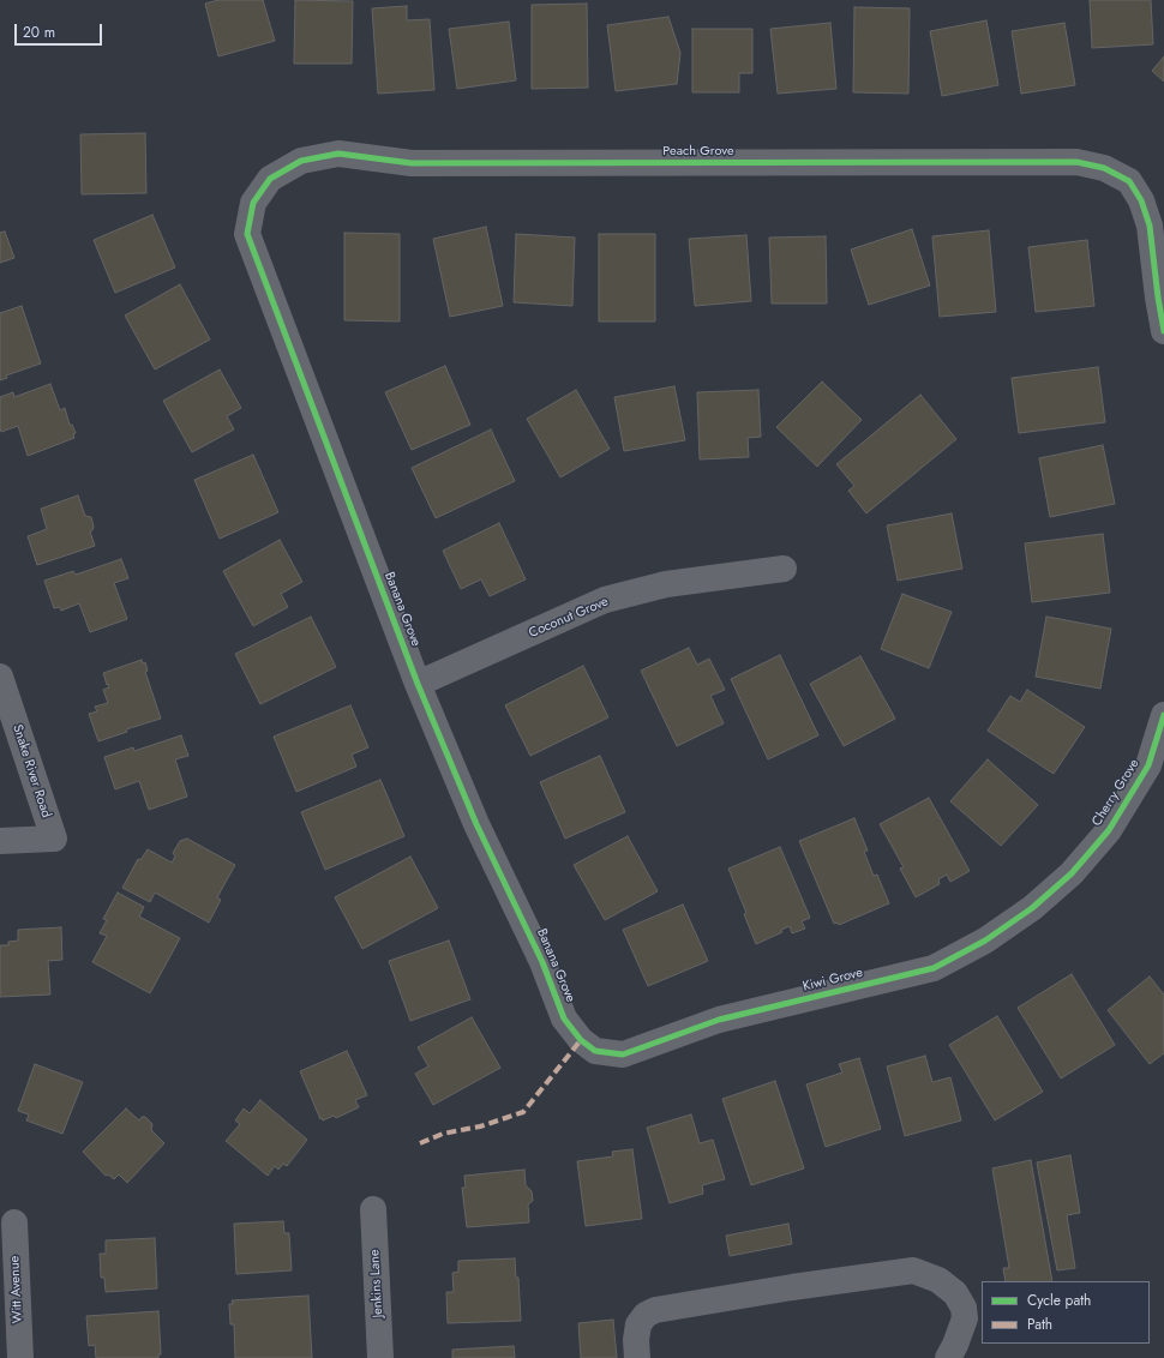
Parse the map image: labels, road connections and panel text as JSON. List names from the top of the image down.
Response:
{
  "streets": {
    "street": [
      "Peach Grove",
      "Banana Grove",
      "Coconut Grove",
      "Snake River Road",
      "Cherry Grove",
      "Kiwi Grove",
      "Jenkins Lane",
      "Witt Avenue"
    ]
  },
  "crossings": [
    ["Peach Grove", "Banana Grove"],
    ["Banana Grove", "Coconut Grove"],
    ["Banana Grove", "Kiwi Grove"],
    ["Cherry Grove", "Kiwi Grove"]
  ],
  "legend": ["Cycle path", "Path"],
  "scale_bar": "20 m"
}
